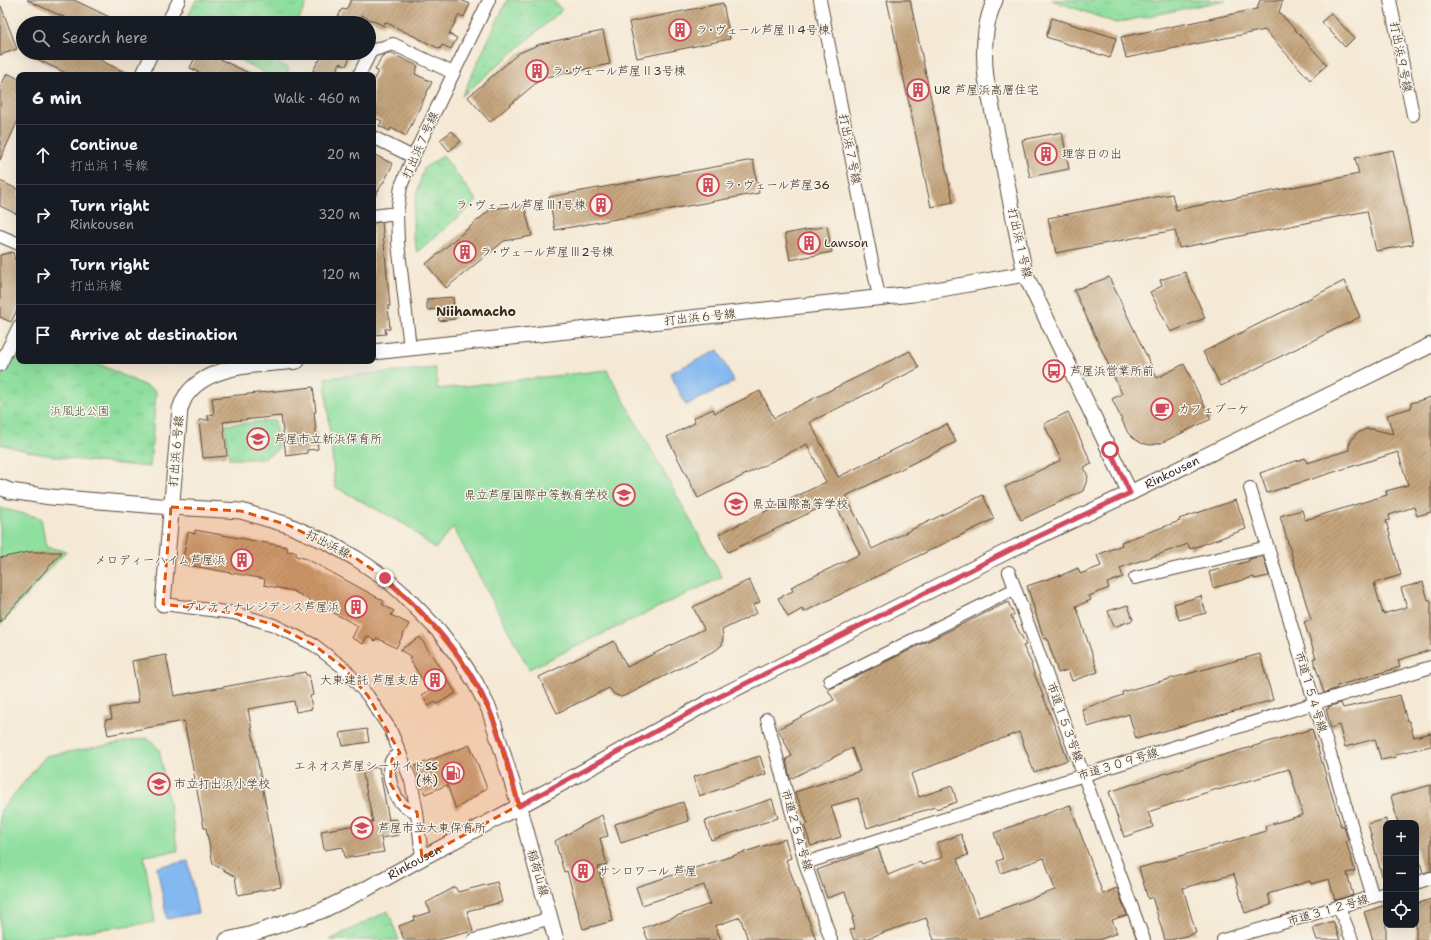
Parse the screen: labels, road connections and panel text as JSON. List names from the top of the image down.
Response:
{
  "streets": {
    "street": [
      "打出浜９号線",
      "打出浜７号線",
      "打出浜１号線",
      "打出浜６号線",
      "Rinkousen",
      "打出浜線",
      "市道１５４号線",
      "市道１５３号線",
      "市道３０９号線",
      "市道２５４号線",
      "稲荷山線",
      "市道３１２号線"
    ]
  },
  "crossings": [
    ["打出浜７号線", "打出浜６号線"],
    ["打出浜１号線", "打出浜６号線"],
    ["打出浜１号線", "Rinkousen"],
    ["打出浜６号線", "打出浜線"],
    ["Rinkousen", "打出浜線"],
    ["Rinkousen", "稲荷山線"],
    ["打出浜線", "稲荷山線"],
    ["市道１５４号線", "市道３０９号線"],
    ["市道１５４号線", "市道３１２号線"],
    ["市道１５３号線", "市道３０９号線"],
    ["市道３０９号線", "市道２５４号線"]
  ],
  "districts": ["Niihamacho"],
  "parks": ["浜風北公園"],
  "places": {
    "building": [
      "ラ･ヴェール芦屋Ⅱ4号棟",
      "ラ･ヴェール芦屋Ⅱ3号棟",
      "UR 芦屋浜高層住宅",
      "理容日の出",
      "ラ･ヴェール芦屋36",
      "ラ･ヴェール芦屋Ⅲ1号棟",
      "Lawson",
      "ラ･ヴェール芦屋Ⅲ2号棟",
      "メロディーハイム芦屋浜",
      "プレティナレジデンス芦屋浜",
      "大東建託 芦屋支店",
      "サンロワール 芦屋"
    ],
    "bus stop": ["芦屋浜営業所前"],
    "cafe": ["カフェブーケ"],
    "school or university": [
      "芦屋市立新浜保育所",
      "県立芦屋国際中等教育学校",
      "県立国際高等学校",
      "市立打出浜小学校",
      "芦屋市立大東保育所"
    ],
    "fuel station": ["エネオス芦屋シーサイドSS (株)"]
  },
  "page": {
    "search": "Search here",
    "heading": ["6 min", "Walk · 460 m"],
    "list": [
      ["Continue", "打出浜１号線", "20 m"],
      ["Turn right", "Rinkousen", "320 m"],
      ["Turn right", "打出浜線", "120 m"],
      "Arrive at destination"
    ],
    "map_buttons": ["+", "−"]
  }
}
